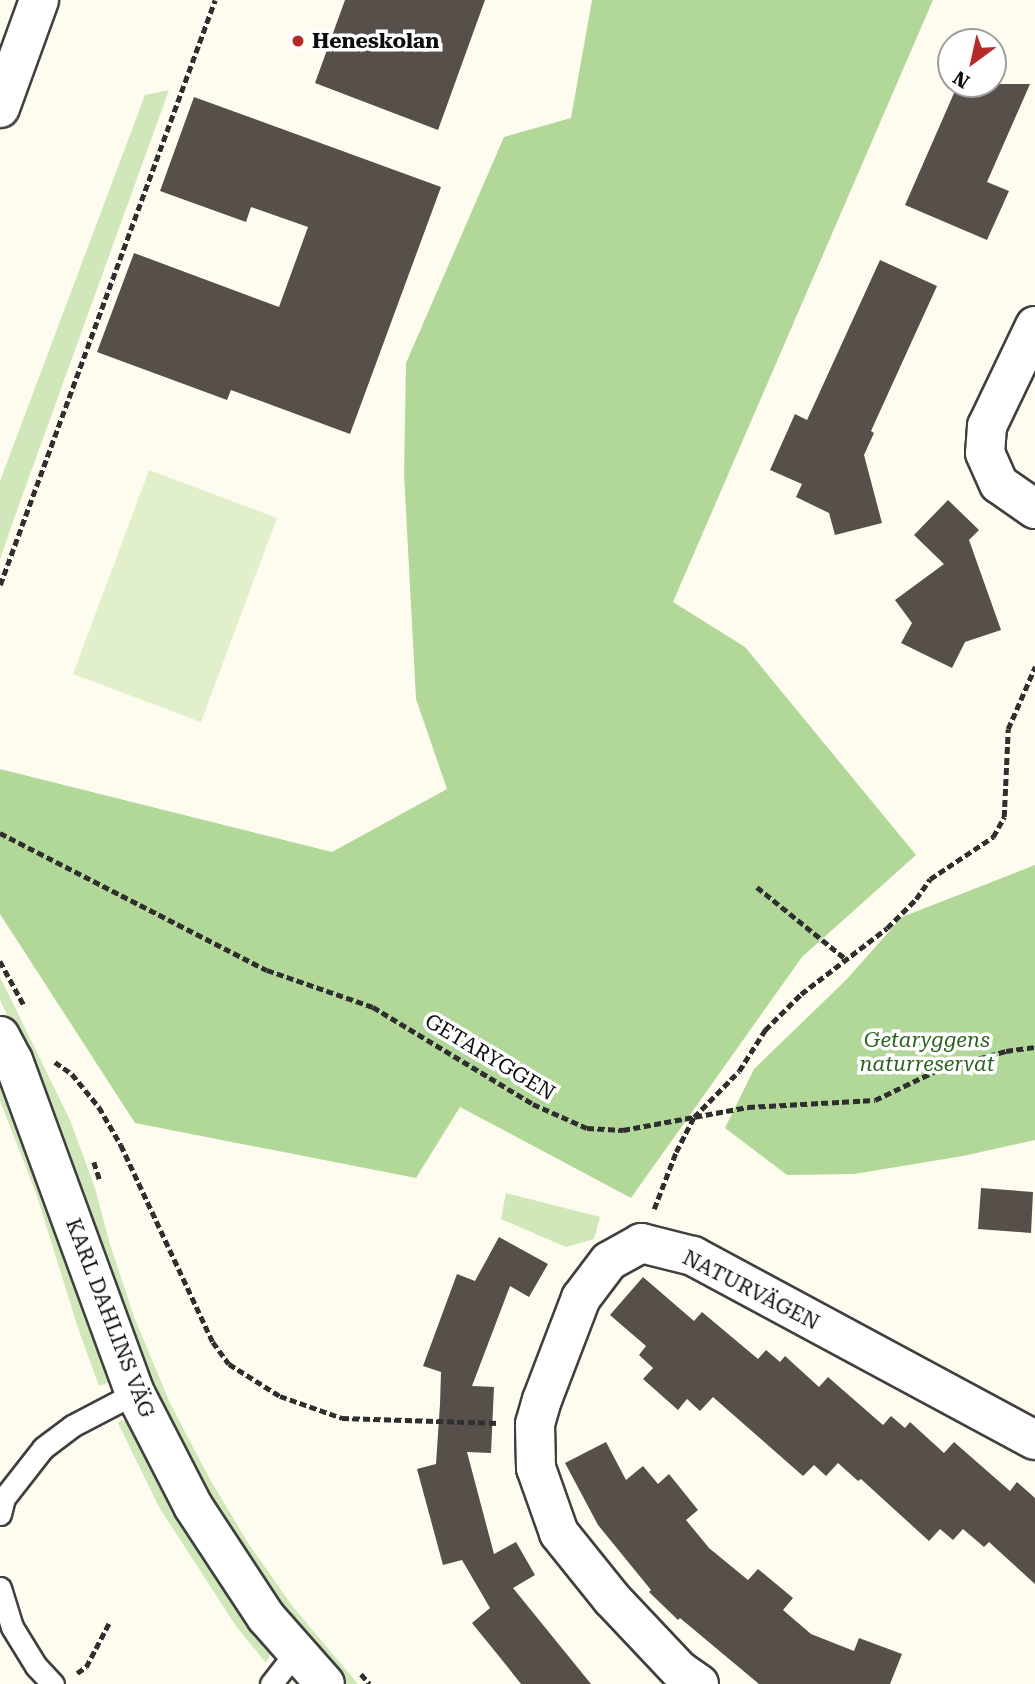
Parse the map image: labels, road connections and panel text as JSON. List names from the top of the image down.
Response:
{
  "streets": {
    "street": ["NATURVÄGEN", "KARL DAHLINS VÄG"],
    "path": ["GETARYGGEN"]
  },
  "parks": ["Getaryggens naturreservat"],
  "places": ["Heneskolan"],
  "north": "bottom left"
}
